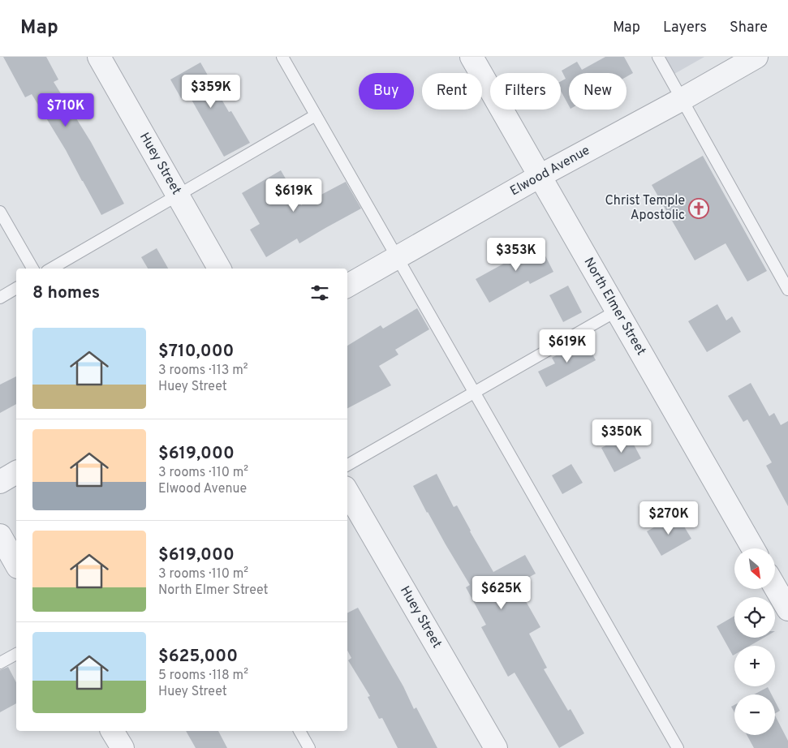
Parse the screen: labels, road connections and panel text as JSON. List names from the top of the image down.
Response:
{
  "streets": {
    "street": ["Huey Street", "Elwood Avenue", "North Elmer Street"]
  },
  "crossings": [
    ["Elwood Avenue", "North Elmer Street"]
  ],
  "places": {
    "church": ["Christ Temple Apostolic"]
  },
  "north": "bottom right",
  "page": {
    "header": "Map",
    "nav": ["Map", "Layers", "Share"],
    "chip": [
      "Buy",
      "Rent",
      "Filters",
      "New"
    ],
    "price": [
      "$359K",
      "$710K",
      "$619K",
      "$353K",
      "$619K",
      "$350K",
      "$270K",
      "$625K"
    ],
    "heading": "8 homes",
    "list": [
      {
        "name": "$710,000",
        "note": "3 rooms · 113 m² · Huey Street"
      },
      {
        "name": "$619,000",
        "note": "3 rooms · 110 m² · Elwood Avenue"
      },
      {
        "name": "$619,000",
        "note": "3 rooms · 110 m² · North Elmer Street"
      },
      {
        "name": "$625,000",
        "note": "5 rooms · 118 m² · Huey Street"
      }
    ],
    "map_buttons": ["+", "−"]
  }
}
